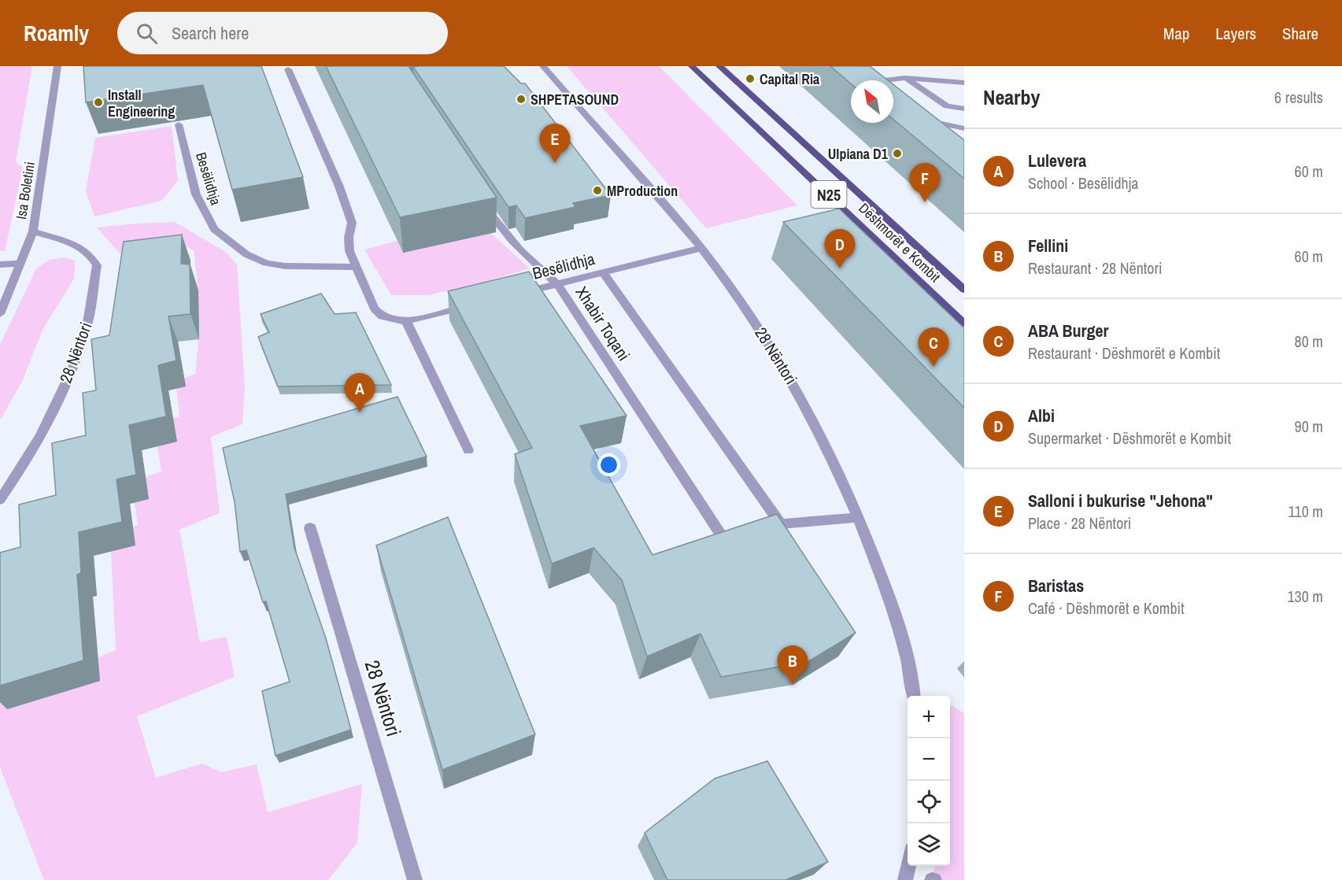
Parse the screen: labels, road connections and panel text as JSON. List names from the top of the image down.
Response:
{
  "streets": {
    "main road": ["N25", "Dëshmorët e Kombit"],
    "street": [
      "Besëlidhja",
      "Isa Boletini",
      "Xhabir Toqani",
      "28 Nëntori"
    ]
  },
  "crossings": [
    ["Besëlidhja", "Xhabir Toqani"],
    ["Besëlidhja", "28 Nëntori"],
    ["Isa Boletini", "28 Nëntori"]
  ],
  "places": [
    "Capital Ria",
    "SHPETASOUND",
    "Install Engineering",
    "Ulpiana D1",
    "MProduction"
  ],
  "north": "top left",
  "page": {
    "header": "Roamly",
    "search": "Search here",
    "nav": ["Map", "Layers", "Share"],
    "heading": ["Nearby", "6 results"],
    "pins": [
      "E",
      "F",
      "D",
      "C",
      "A",
      "B"
    ],
    "list": [
      {
        "mark": "A",
        "name": "Lulevera",
        "note": "School · Besëlidhja",
        "value": "60 m"
      },
      {
        "mark": "B",
        "name": "Fellini",
        "note": "Restaurant · 28 Nëntori",
        "value": "60 m"
      },
      {
        "mark": "C",
        "name": "ABA Burger",
        "note": "Restaurant · Dëshmorët e Kombit",
        "value": "80 m"
      },
      {
        "mark": "D",
        "name": "Albi",
        "note": "Supermarket · Dëshmorët e Kombit",
        "value": "90 m"
      },
      {
        "mark": "E",
        "name": "Salloni i bukurise \"Jehona\"",
        "note": "Place · 28 Nëntori",
        "value": "110 m"
      },
      {
        "mark": "F",
        "name": "Baristas",
        "note": "Café · Dëshmorët e Kombit",
        "value": "130 m"
      }
    ],
    "map_buttons": ["+", "−"]
  }
}
